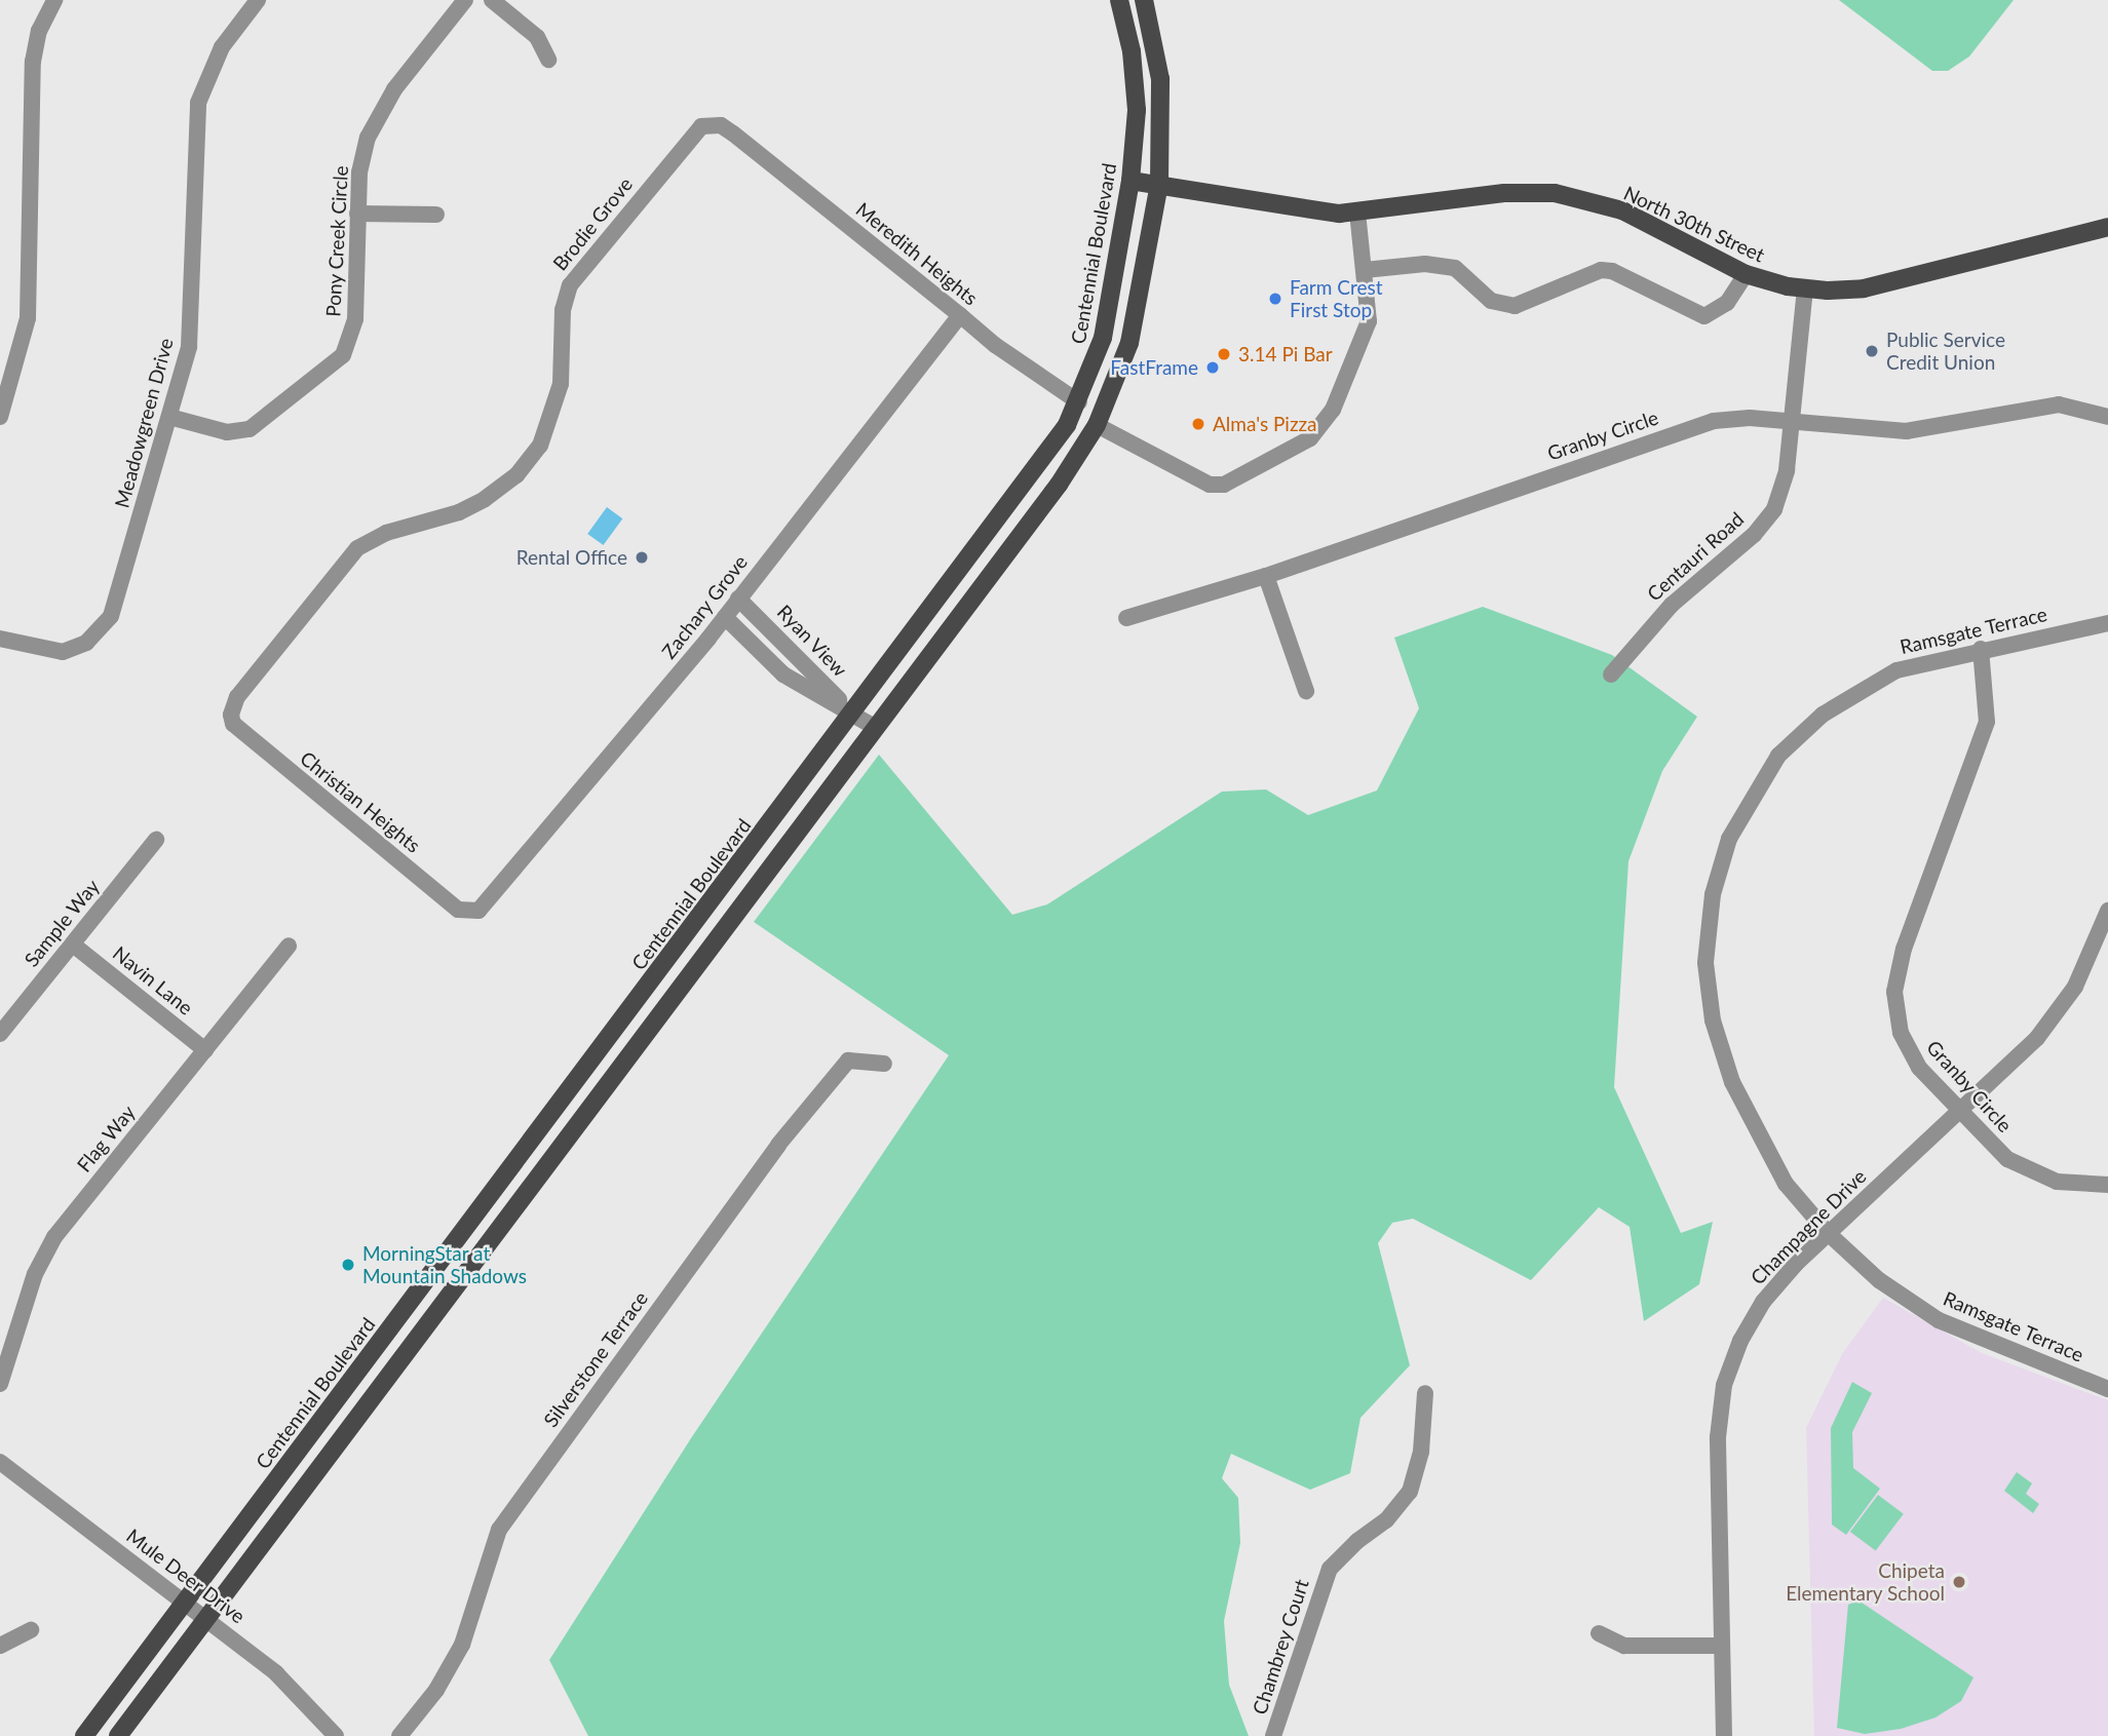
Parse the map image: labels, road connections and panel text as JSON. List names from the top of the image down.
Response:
{
  "streets": {
    "main road": ["North 30th Street", "Centennial Boulevard"],
    "street": [
      "Brodie Grove",
      "Pony Creek Circle",
      "Meredith Heights",
      "Meadowgreen Drive",
      "Granby Circle",
      "Centauri Road",
      "Zachary Grove",
      "Ramsgate Terrace",
      "Ryan View",
      "Christian Heights",
      "Sample Way",
      "Navin Lane",
      "Flag Way",
      "Champagne Drive",
      "Silverstone Terrace",
      "Mule Deer Drive",
      "Chambrey Court"
    ]
  },
  "crossings": [
    ["Brodie Grove", "Meredith Heights"],
    ["Brodie Grove", "Christian Heights"],
    ["North 30th Street", "Centennial Boulevard"],
    ["North 30th Street", "Centauri Road"],
    ["Pony Creek Circle", "Meadowgreen Drive"],
    ["Meredith Heights", "Centennial Boulevard"],
    ["Meredith Heights", "Zachary Grove"],
    ["Centennial Boulevard", "Ryan View"],
    ["Centennial Boulevard", "Mule Deer Drive"],
    ["Granby Circle", "Centauri Road"],
    ["Granby Circle", "Ramsgate Terrace"],
    ["Granby Circle", "Champagne Drive"],
    ["Zachary Grove", "Ryan View"],
    ["Zachary Grove", "Christian Heights"],
    ["Ramsgate Terrace", "Champagne Drive"],
    ["Sample Way", "Navin Lane"],
    ["Navin Lane", "Flag Way"]
  ],
  "places": [
    "Farm Crest First Stop",
    "Public Service Credit Union",
    "3.14 Pi Bar",
    "FastFrame",
    "Alma's Pizza",
    "Rental Office",
    "MorningStar at Mountain Shadows",
    "Chipeta Elementary School"
  ]
}
